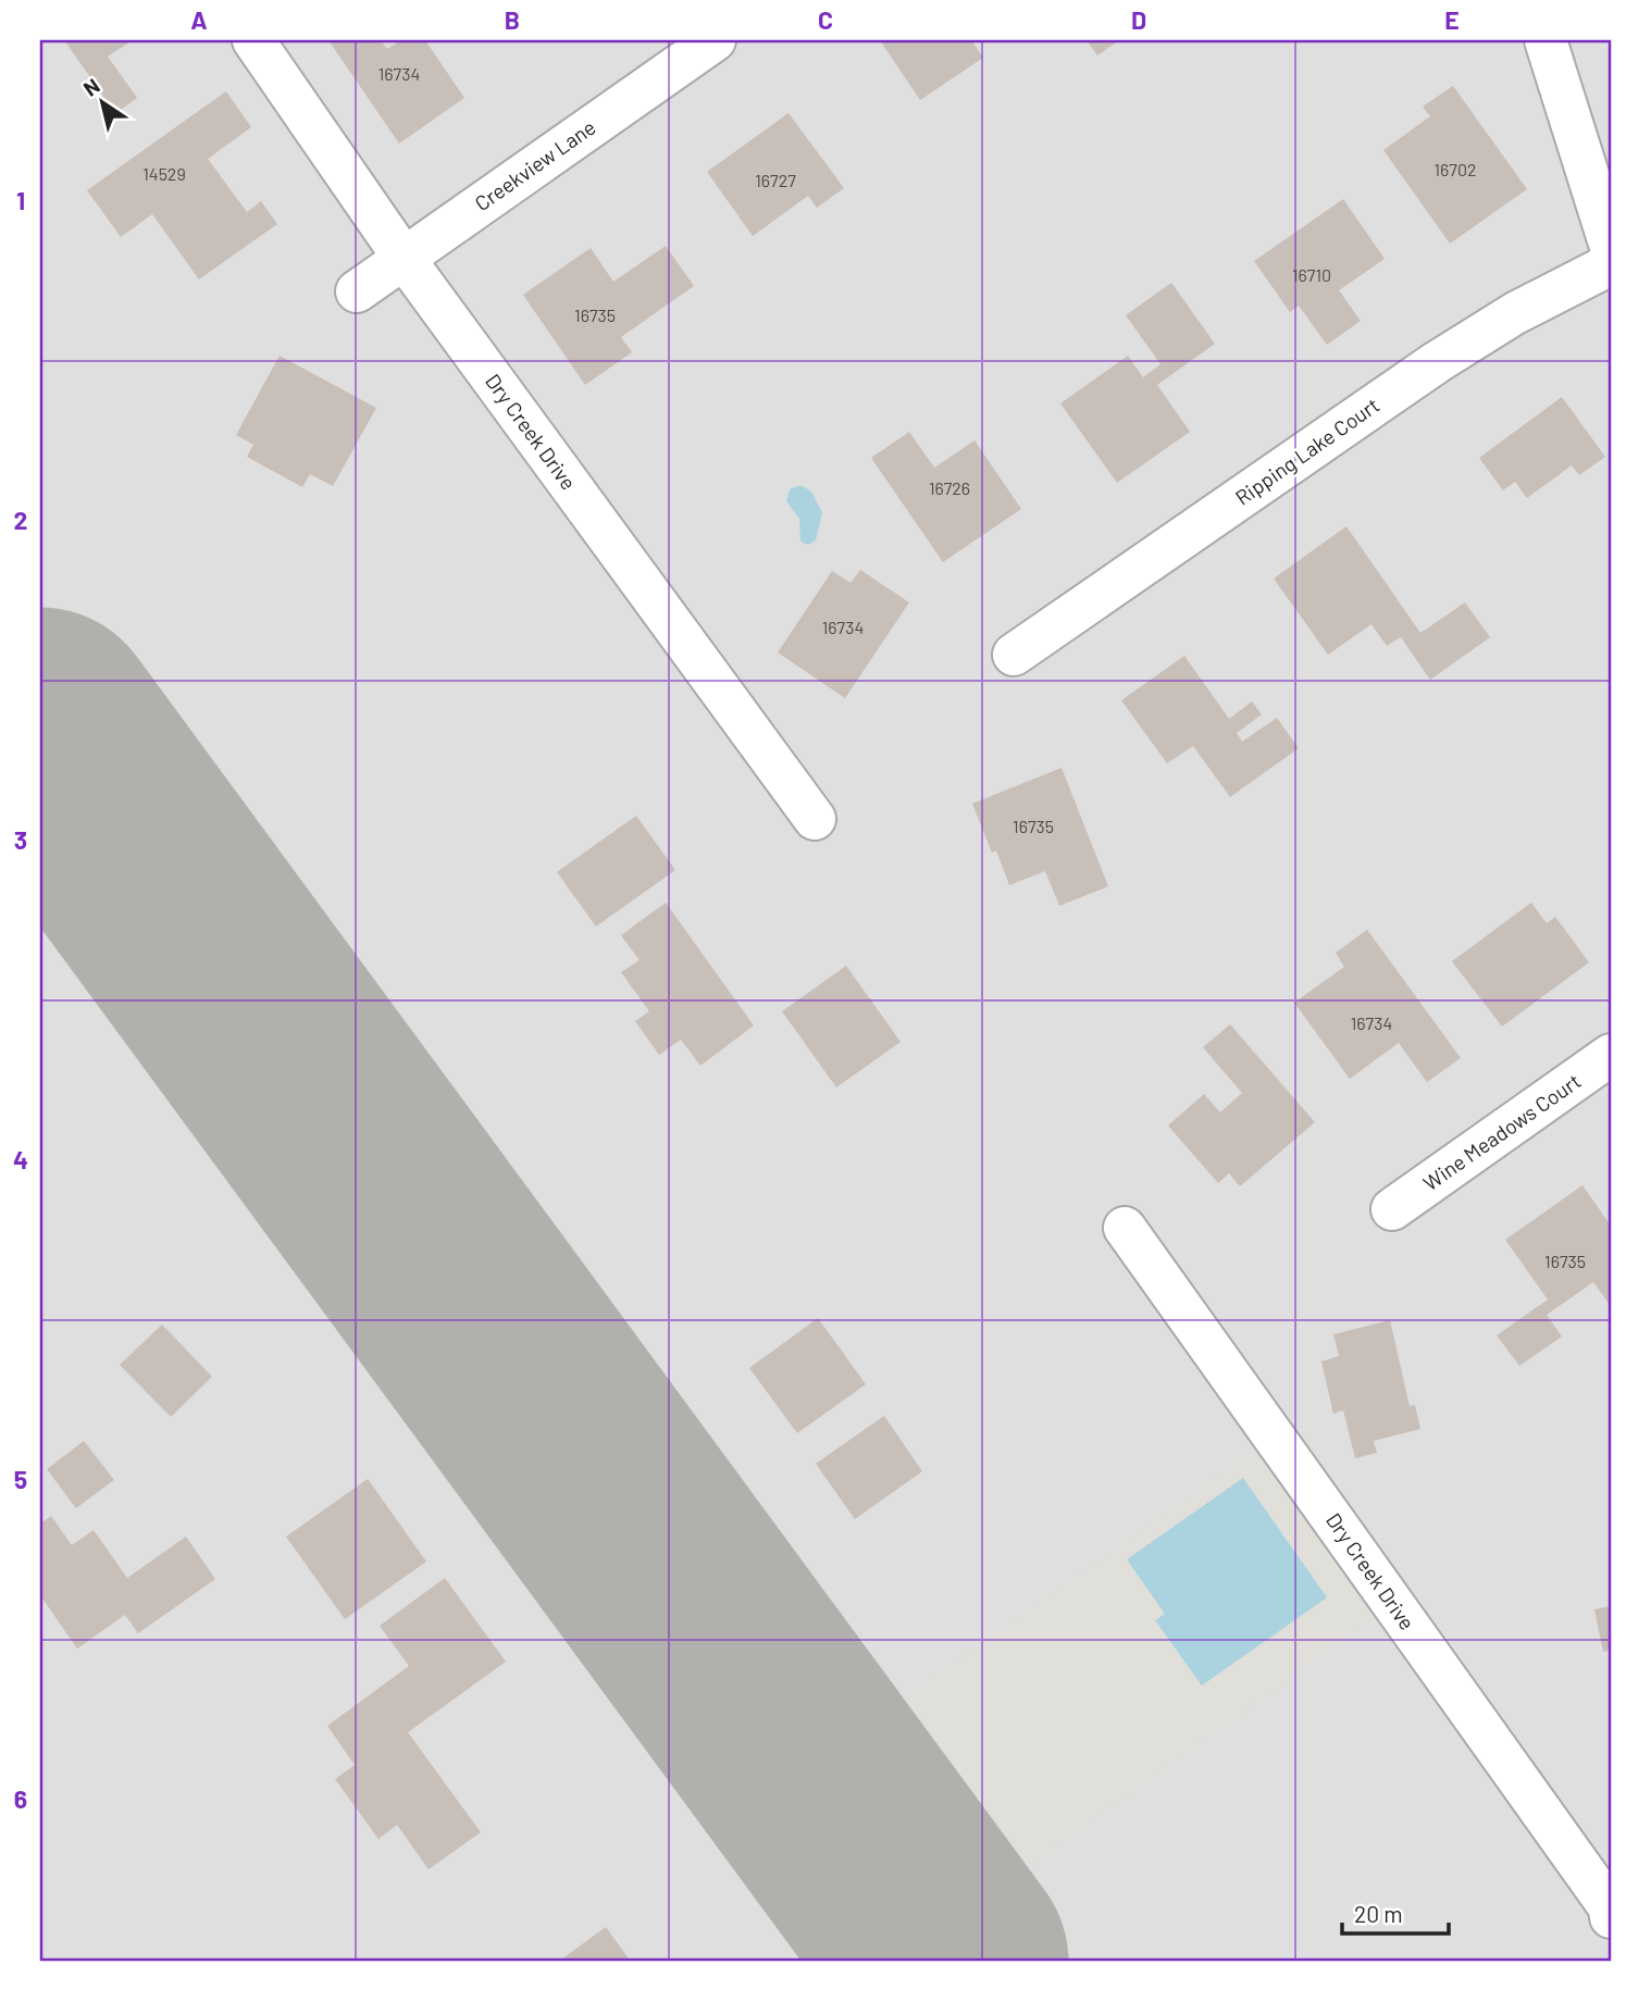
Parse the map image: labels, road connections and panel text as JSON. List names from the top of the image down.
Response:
{
  "streets": {
    "street": [
      "Creekview Lane",
      "Dry Creek Drive",
      "Ripping Lake Court",
      "Wine Meadows Court"
    ]
  },
  "crossings": [
    ["Creekview Lane", "Dry Creek Drive"]
  ],
  "house_numbers": [
    "16734",
    "16702",
    "14529",
    "16727",
    "16710",
    "16735",
    "16726",
    "16734",
    "16735",
    "16734",
    "16735"
  ],
  "scale_bar": "20 m",
  "north": "top left",
  "grid": {
    "columns": [
      "A",
      "B",
      "C",
      "D",
      "E"
    ],
    "rows": [
      "1",
      "2",
      "3",
      "4",
      "5",
      "6"
    ]
  }
}
